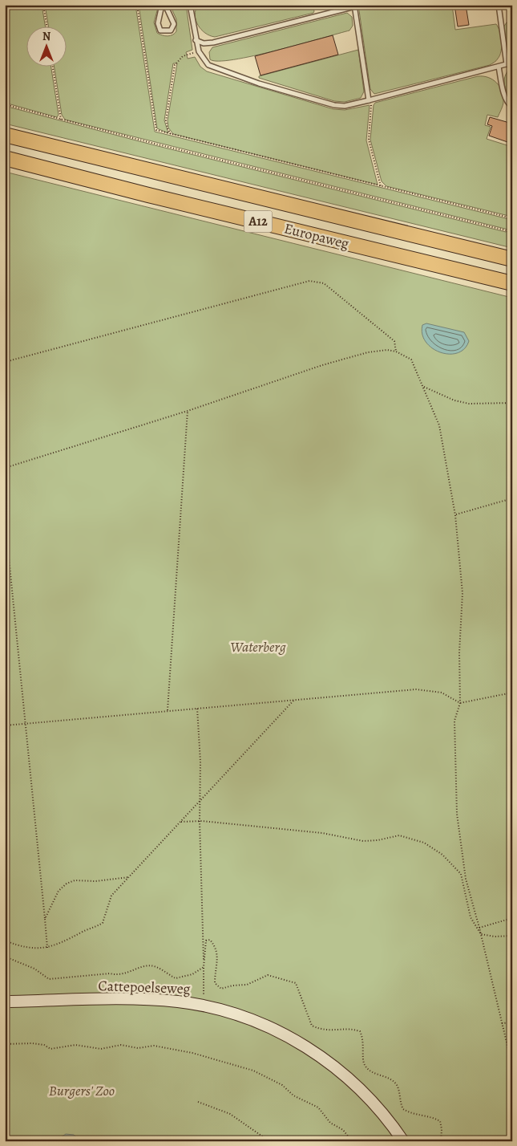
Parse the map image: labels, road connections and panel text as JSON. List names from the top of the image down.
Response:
{
  "streets": {
    "highway": ["A12", "Europaweg"],
    "street": ["Cattepoelseweg"]
  },
  "parks": ["Waterberg", "Burgers' Zoo"],
  "north": "top"
}
